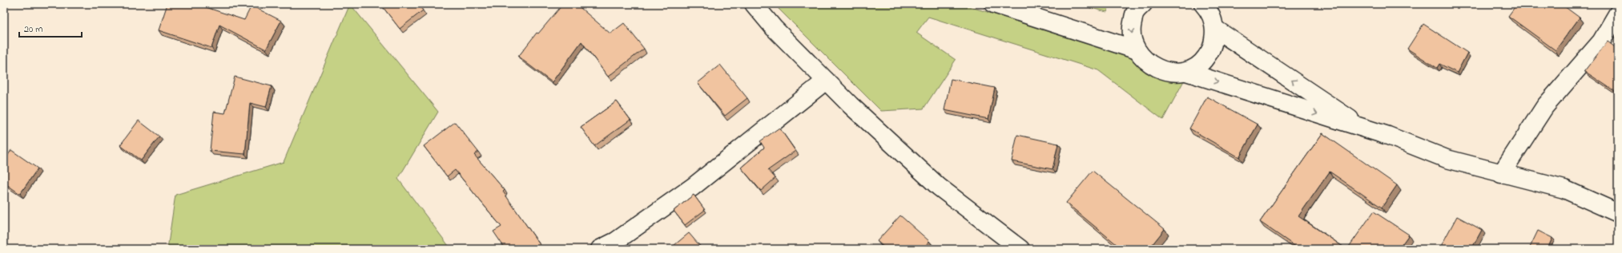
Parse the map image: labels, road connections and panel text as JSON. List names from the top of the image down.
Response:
{
  "scale_bar": "20 m"
}
